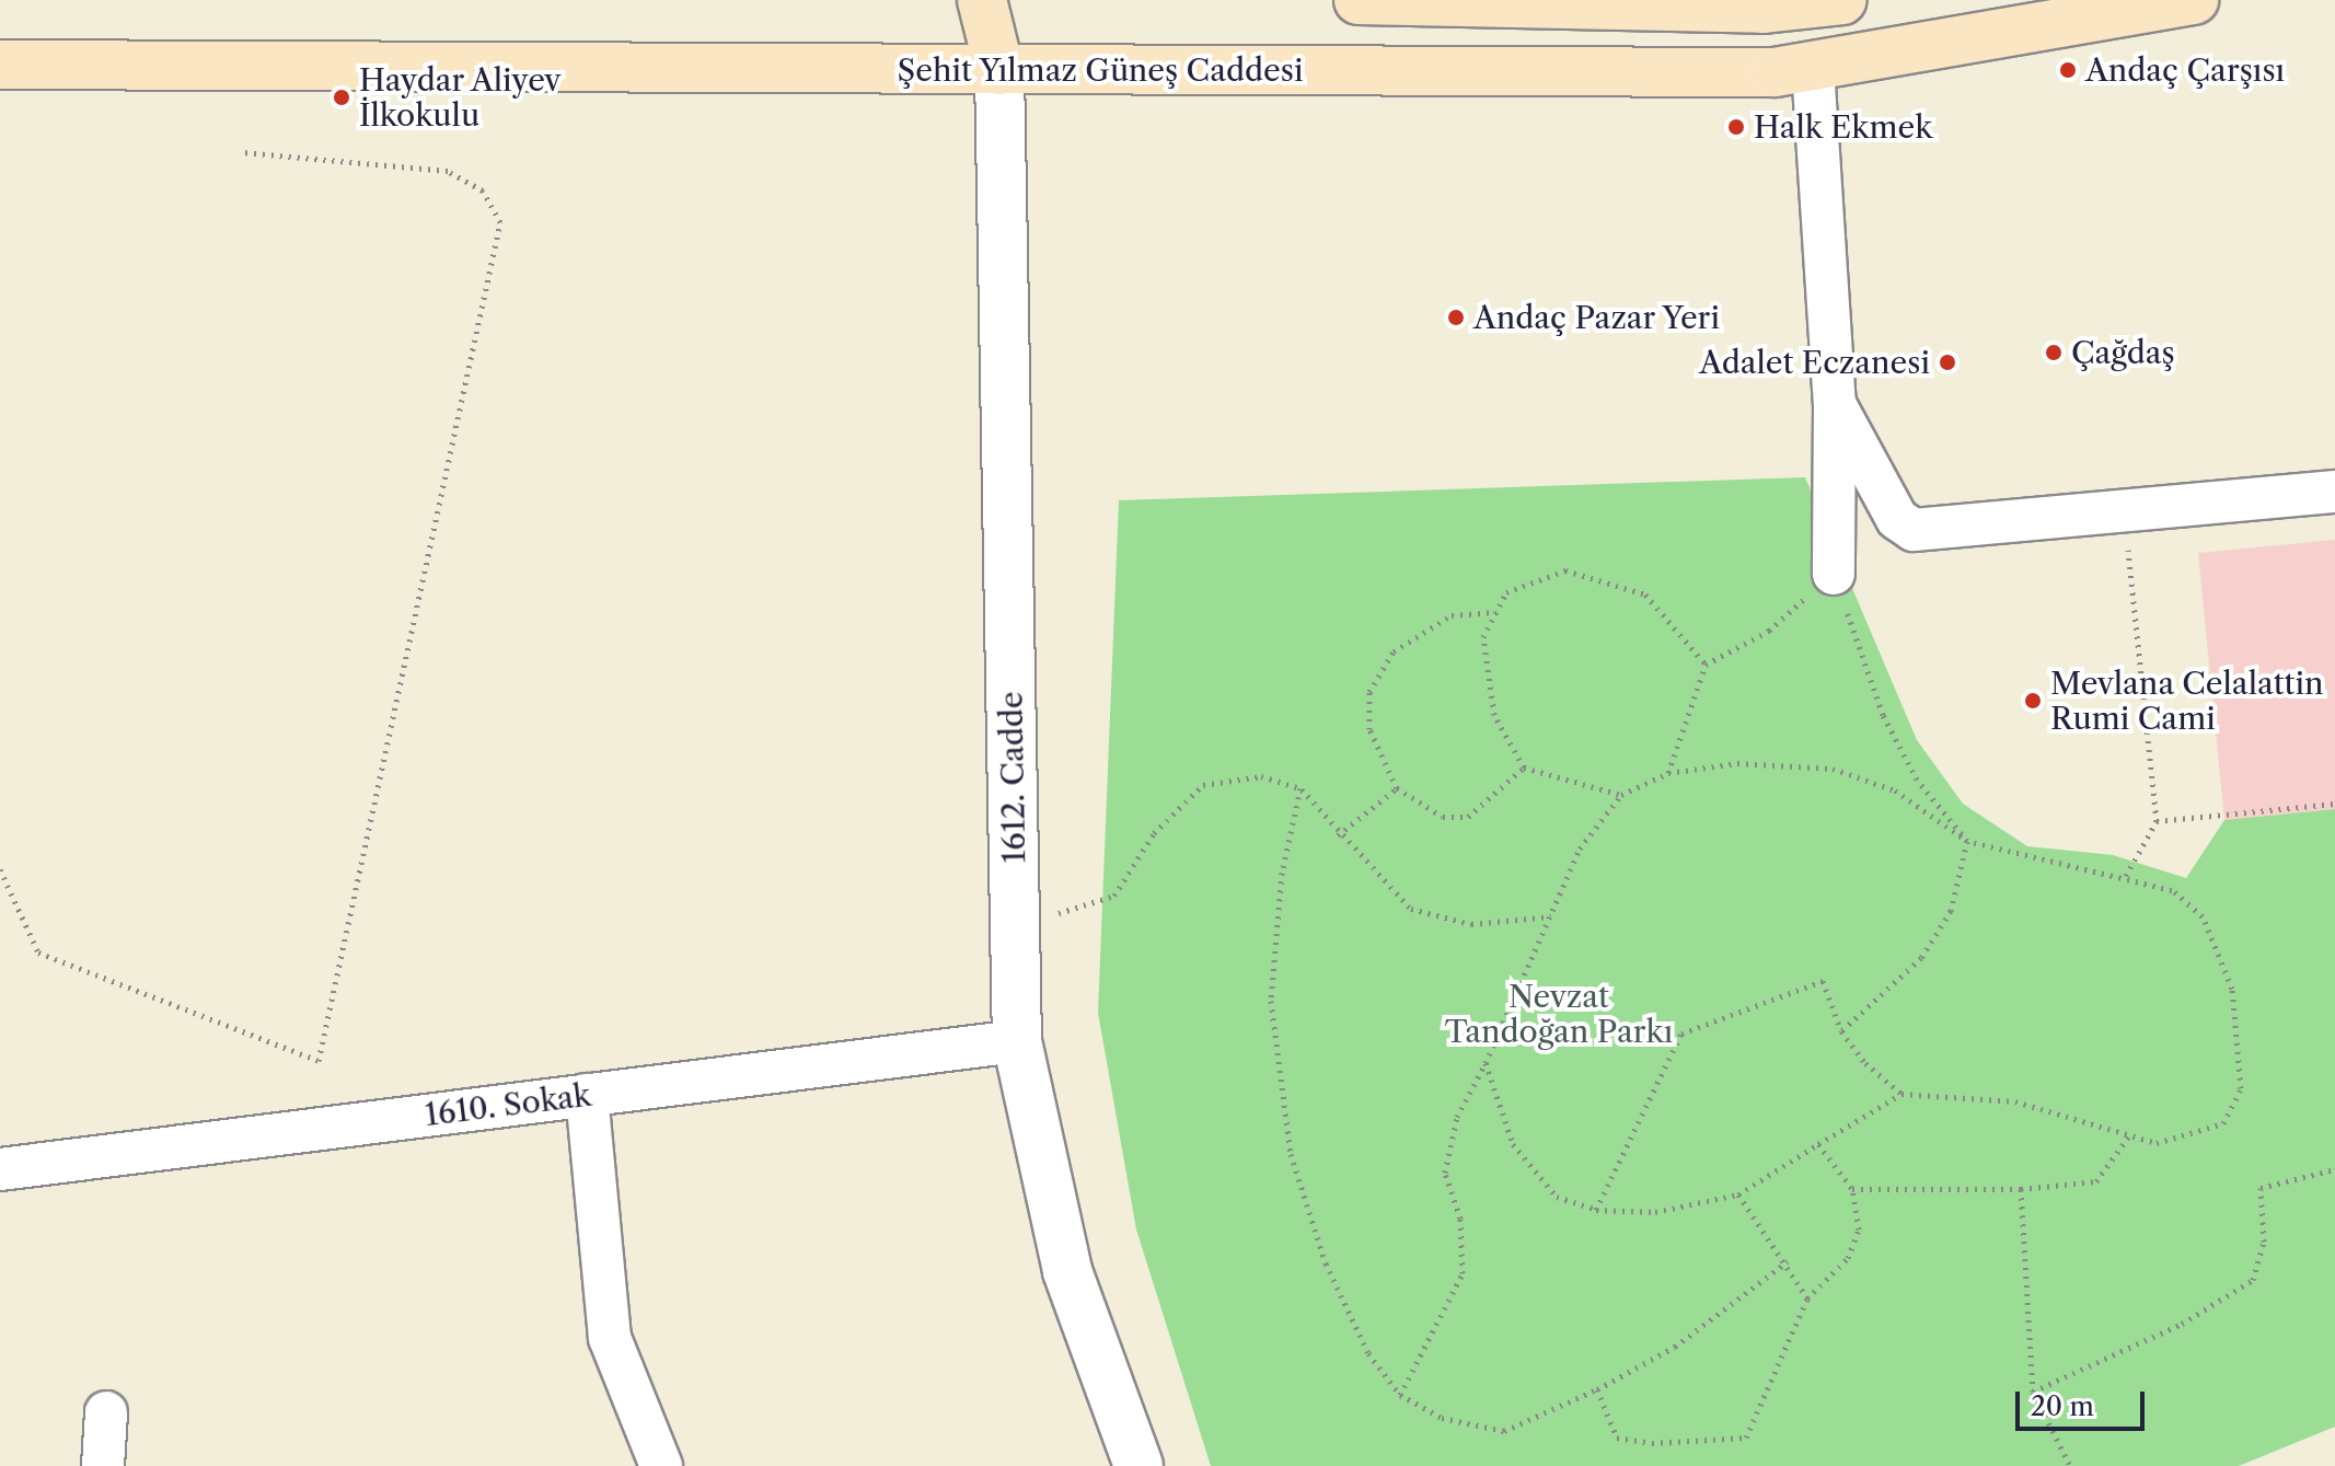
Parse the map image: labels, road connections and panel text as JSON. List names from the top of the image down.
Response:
{
  "streets": {
    "main road": ["Şehit Yılmaz Güneş Caddesi"],
    "street": ["1612. Cadde", "1610. Sokak"]
  },
  "crossings": [
    ["Şehit Yılmaz Güneş Caddesi", "1612. Cadde"],
    ["1612. Cadde", "1610. Sokak"]
  ],
  "parks": ["Nevzat Tandoğan Parkı"],
  "places": [
    "Andaç Çarşısı",
    "Haydar Aliyev İlkokulu",
    "Halk Ekmek",
    "Andaç Pazar Yeri",
    "Çağdaş",
    "Adalet Eczanesi",
    "Mevlana Celalattin Rumi Cami"
  ],
  "scale_bar": "20 m"
}
